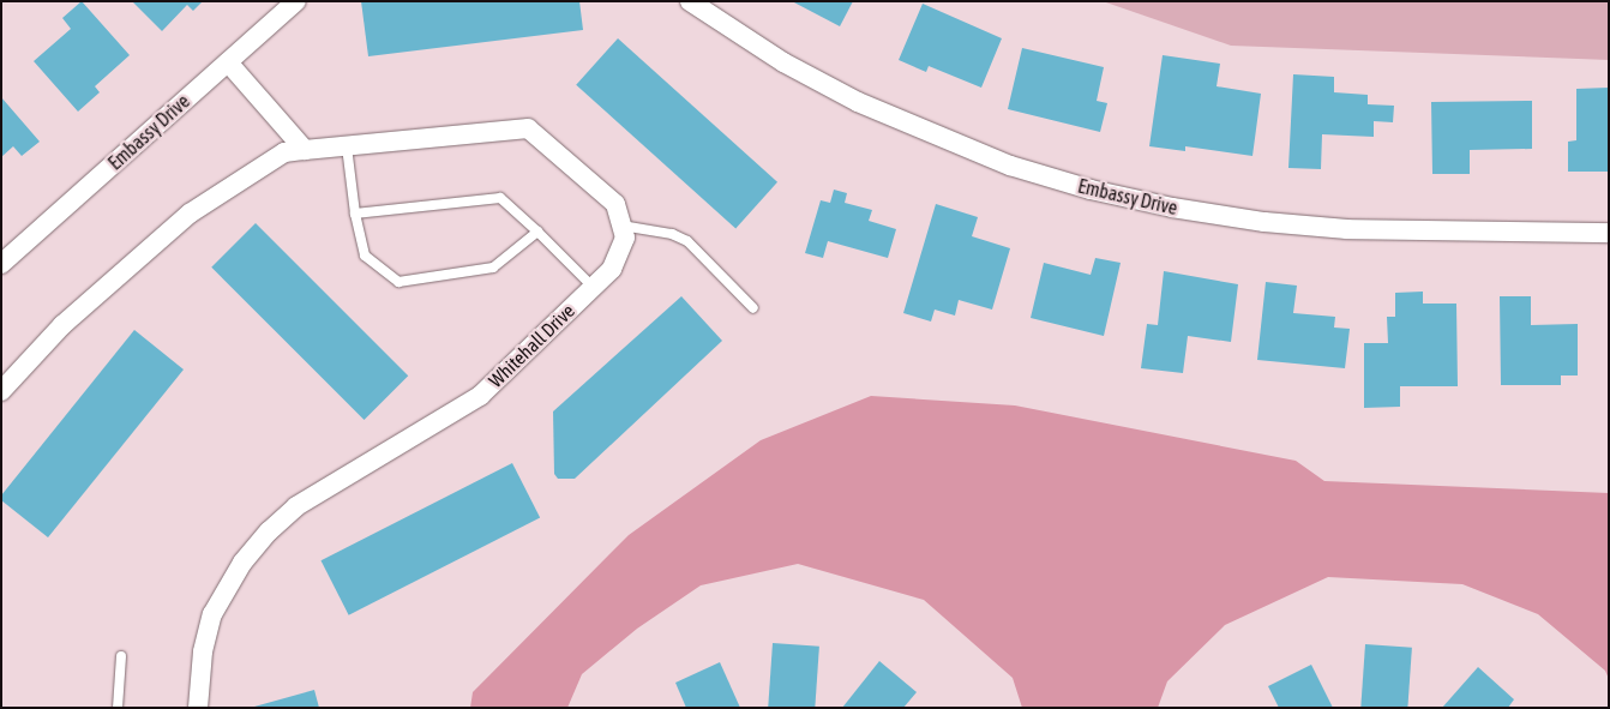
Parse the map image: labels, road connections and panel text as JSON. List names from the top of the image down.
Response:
{
  "streets": {
    "street": ["Embassy Drive", "Whitehall Drive"]
  }
}
